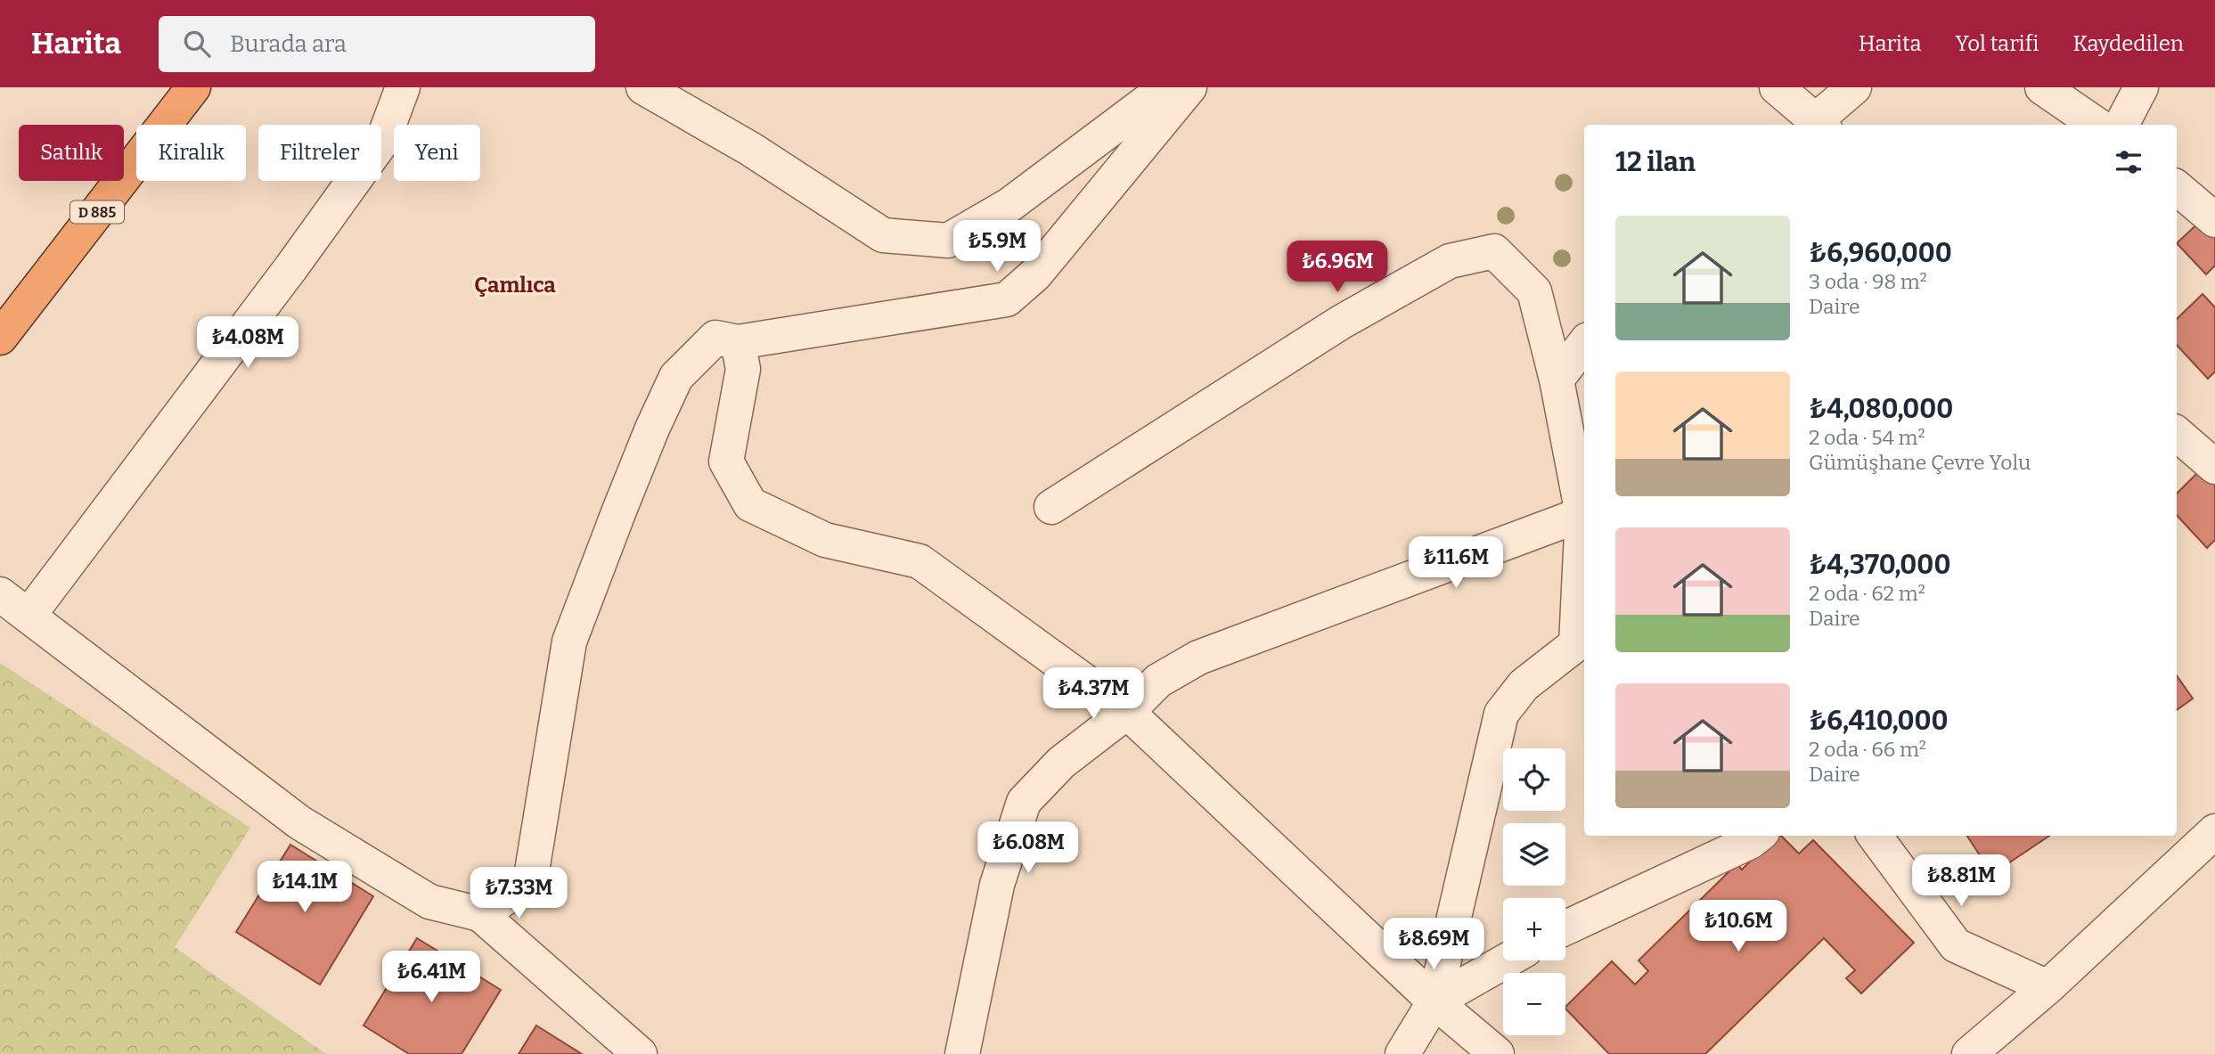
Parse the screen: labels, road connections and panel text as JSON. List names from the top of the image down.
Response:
{
  "streets": {
    "highway": ["D 885"]
  },
  "districts": ["Çamlıca"],
  "page": {
    "header": "Harita",
    "search": "Burada ara",
    "nav": ["Harita", "Yol tarifi", "Kaydedilen"],
    "chip": [
      "Satılık",
      "Kiralık",
      "Filtreler",
      "Yeni"
    ],
    "heading": "12 ilan",
    "list": [
      {
        "name": "₺6,960,000",
        "note": "3 oda · 98 m² · Daire"
      },
      {
        "name": "₺4,080,000",
        "note": "2 oda · 54 m² · Gümüşhane Çevre Yolu"
      },
      {
        "name": "₺4,370,000",
        "note": "2 oda · 62 m² · Daire"
      },
      {
        "name": "₺6,410,000",
        "note": "2 oda · 66 m² · Daire"
      }
    ],
    "price": [
      "₺5.9M",
      "₺6.96M",
      "₺4.08M",
      "₺11.6M",
      "₺4.37M",
      "₺6.08M",
      "₺8.81M",
      "₺14.1M",
      "₺7.33M",
      "₺10.6M",
      "₺8.69M",
      "₺6.41M"
    ],
    "map_buttons": ["+", "−"]
  }
}
